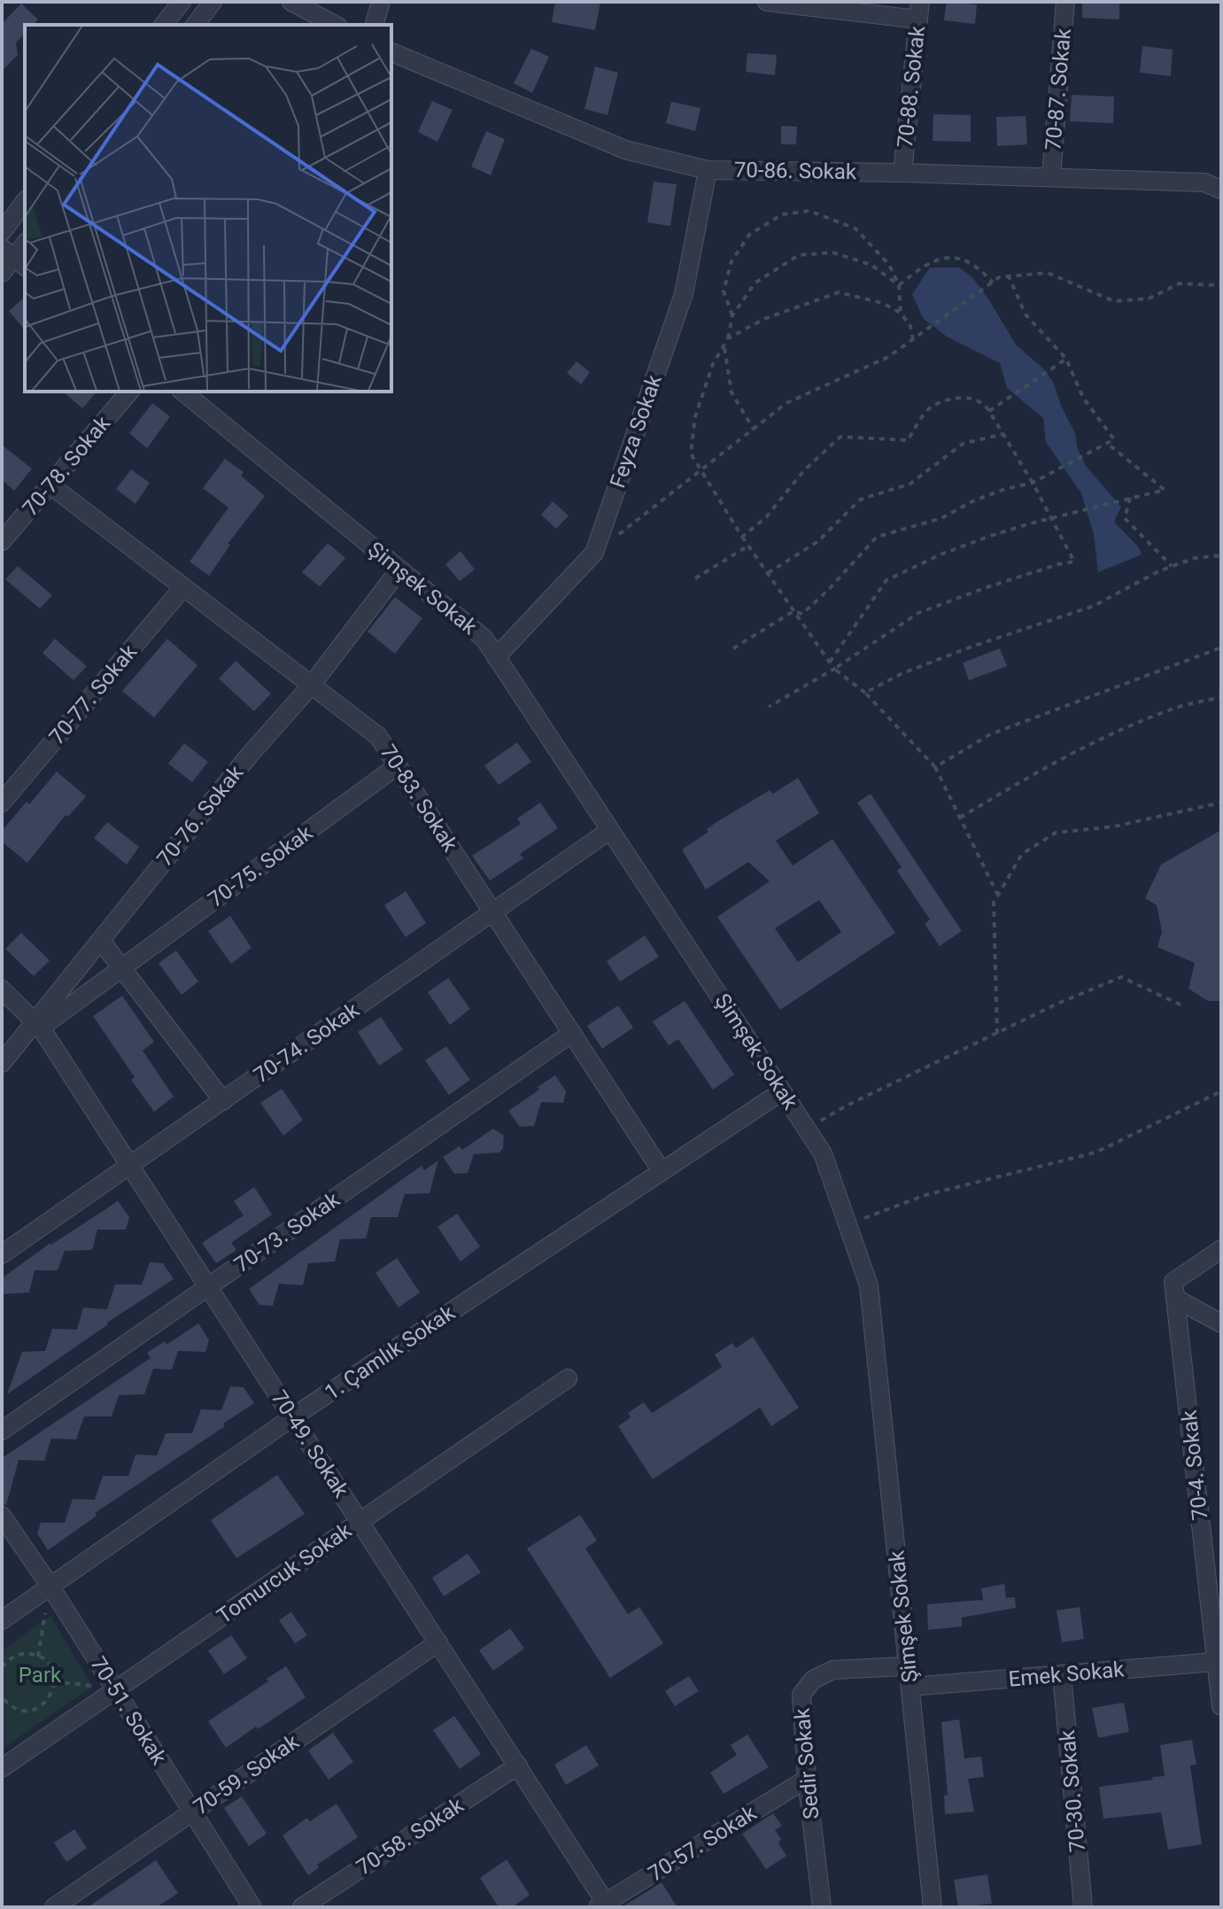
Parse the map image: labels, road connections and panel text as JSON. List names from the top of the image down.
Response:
{
  "streets": {
    "street": [
      "70-88. Sokak",
      "70-87. Sokak",
      "70-86. Sokak",
      "Feyza Sokak",
      "70-78. Sokak",
      "Şimşek Sokak",
      "70-77. Sokak",
      "70-83. Sokak",
      "70-76. Sokak",
      "70-75. Sokak",
      "70-74. Sokak",
      "70-73. Sokak",
      "1. Çamlık Sokak",
      "70-49. Sokak",
      "70-4. Sokak",
      "Tomurcuk Sokak",
      "Emek Sokak",
      "70-51. Sokak",
      "Sedir Sokak",
      "70-59. Sokak",
      "70-30. Sokak",
      "70-58. Sokak",
      "70-57. Sokak"
    ]
  },
  "crossings": [
    ["70-88. Sokak", "70-86. Sokak"],
    ["70-87. Sokak", "70-86. Sokak"],
    ["70-86. Sokak", "Feyza Sokak"],
    ["Feyza Sokak", "Şimşek Sokak"],
    ["70-78. Sokak", "70-83. Sokak"],
    ["Şimşek Sokak", "70-76. Sokak"],
    ["Şimşek Sokak", "70-74. Sokak"],
    ["Şimşek Sokak", "1. Çamlık Sokak"],
    ["Şimşek Sokak", "Emek Sokak"],
    ["Şimşek Sokak", "Sedir Sokak"],
    ["70-77. Sokak", "70-83. Sokak"],
    ["70-83. Sokak", "70-76. Sokak"],
    ["70-83. Sokak", "70-75. Sokak"],
    ["70-83. Sokak", "70-74. Sokak"],
    ["70-83. Sokak", "70-73. Sokak"],
    ["70-83. Sokak", "1. Çamlık Sokak"],
    ["70-76. Sokak", "70-75. Sokak"],
    ["70-76. Sokak", "70-49. Sokak"],
    ["70-75. Sokak", "70-49. Sokak"],
    ["70-74. Sokak", "70-49. Sokak"],
    ["70-73. Sokak", "70-49. Sokak"],
    ["1. Çamlık Sokak", "70-49. Sokak"],
    ["1. Çamlık Sokak", "70-51. Sokak"],
    ["70-49. Sokak", "Tomurcuk Sokak"],
    ["70-49. Sokak", "70-59. Sokak"],
    ["70-49. Sokak", "70-58. Sokak"],
    ["70-49. Sokak", "70-57. Sokak"],
    ["70-4. Sokak", "Emek Sokak"],
    ["Tomurcuk Sokak", "70-51. Sokak"],
    ["Emek Sokak", "70-30. Sokak"],
    ["70-51. Sokak", "70-59. Sokak"],
    ["Sedir Sokak", "70-57. Sokak"]
  ],
  "parks": ["Park"]
}
